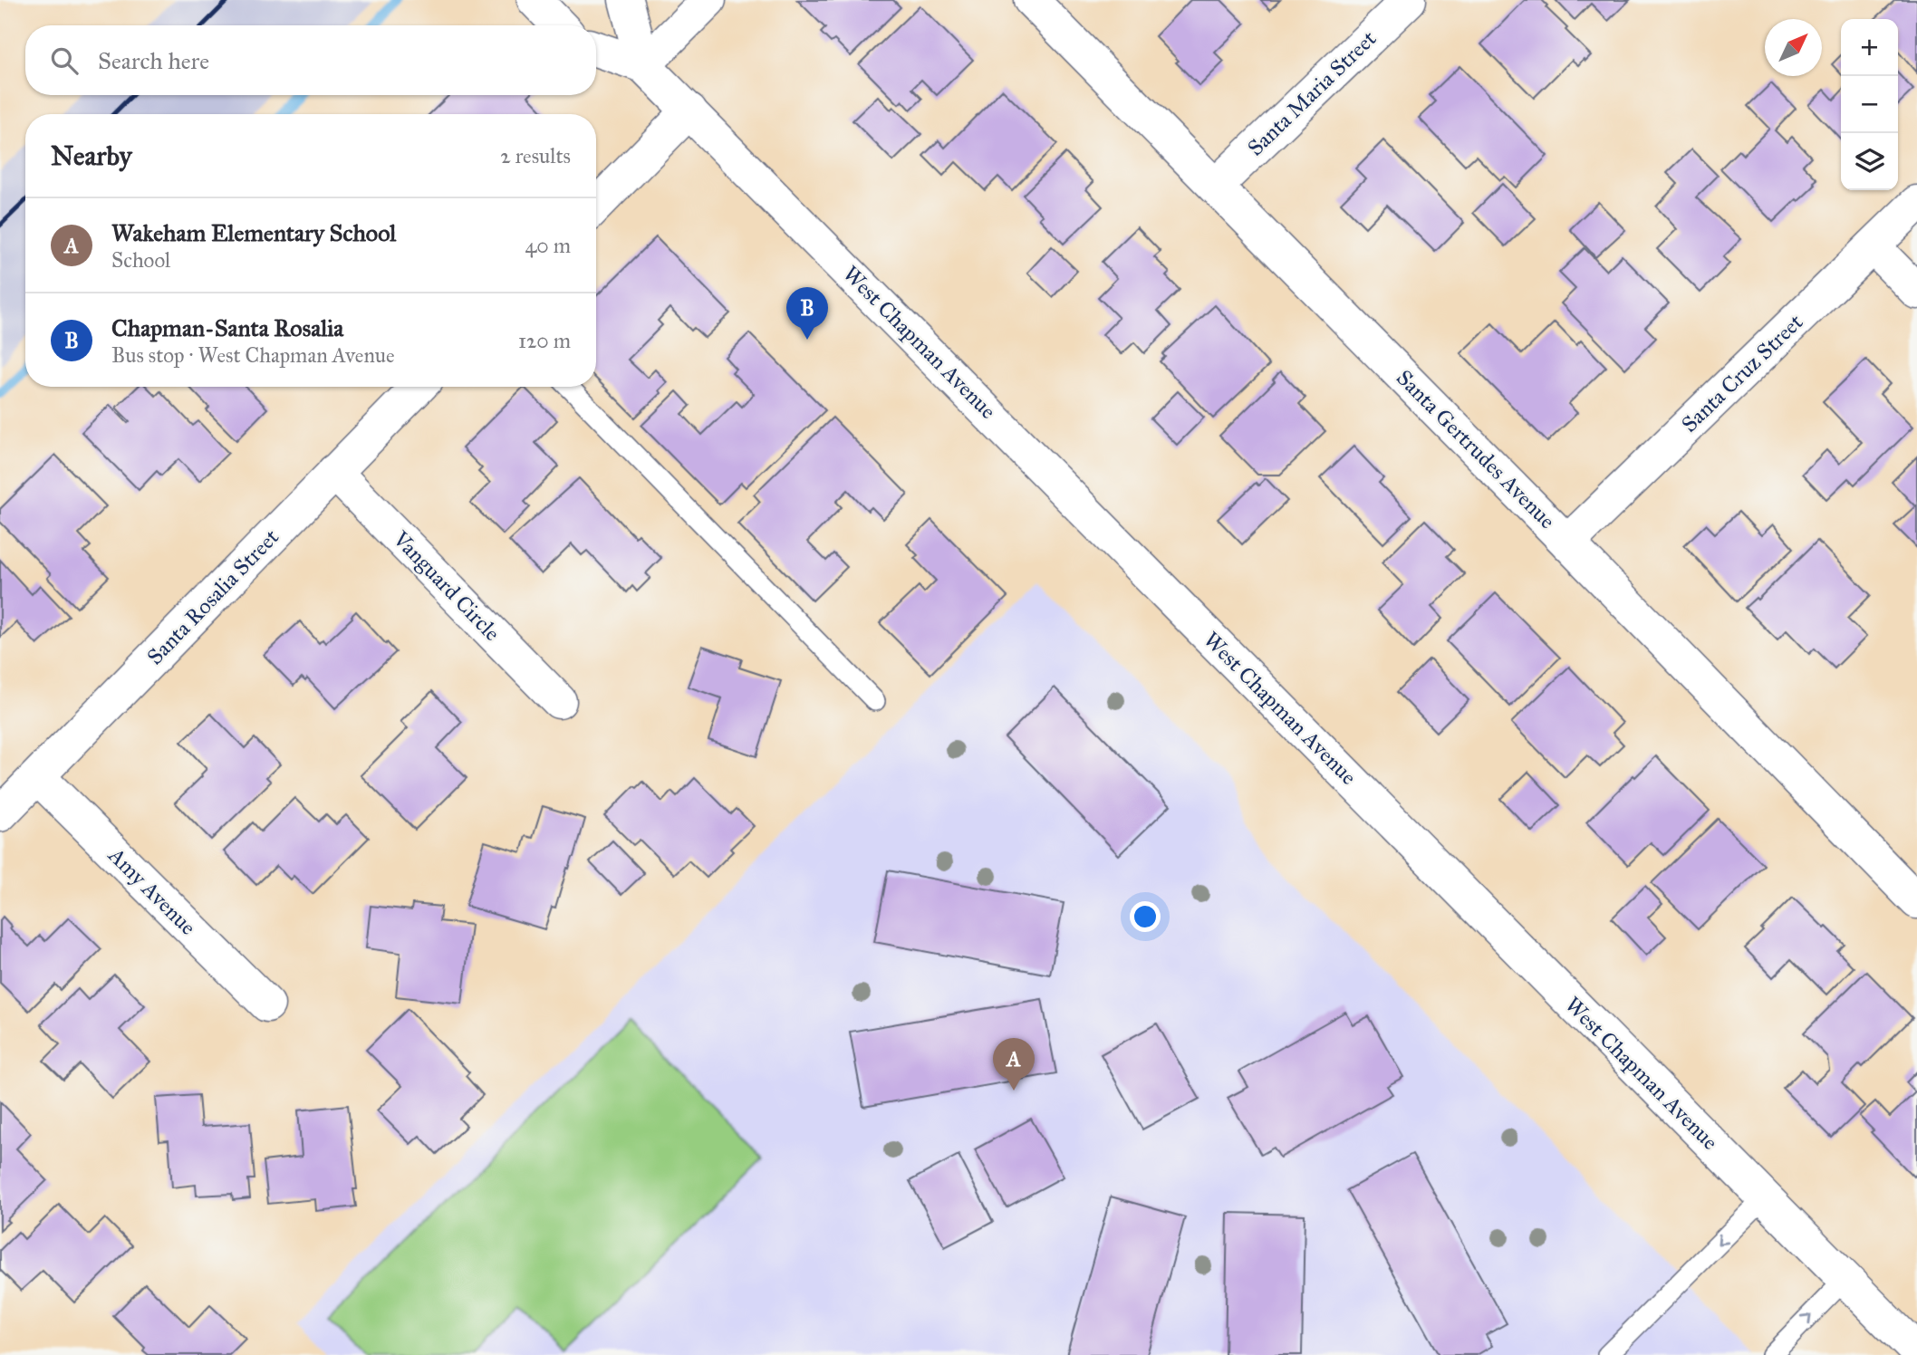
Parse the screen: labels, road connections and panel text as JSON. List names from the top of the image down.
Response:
{
  "streets": {
    "street": [
      "Santa Maria Street",
      "West Chapman Avenue",
      "Santa Cruz Street",
      "Santa Gertrudes Avenue",
      "Vanguard Circle",
      "Santa Rosalia Street",
      "Amy Avenue"
    ]
  },
  "crossings": [
    ["Santa Maria Street", "Santa Gertrudes Avenue"],
    ["Santa Cruz Street", "Santa Gertrudes Avenue"],
    ["Vanguard Circle", "Santa Rosalia Street"],
    ["Santa Rosalia Street", "Amy Avenue"]
  ],
  "north": "top right",
  "page": {
    "map_buttons": ["+", "−"],
    "search": "Search here",
    "heading": ["Nearby", "2 results"],
    "list": [
      {
        "mark": "A",
        "name": "Wakeham Elementary School",
        "note": "School",
        "value": "40 m"
      },
      {
        "mark": "B",
        "name": "Chapman-Santa Rosalia",
        "note": "Bus stop · West Chapman Avenue",
        "value": "120 m"
      }
    ],
    "pins": ["B", "A"]
  }
}
